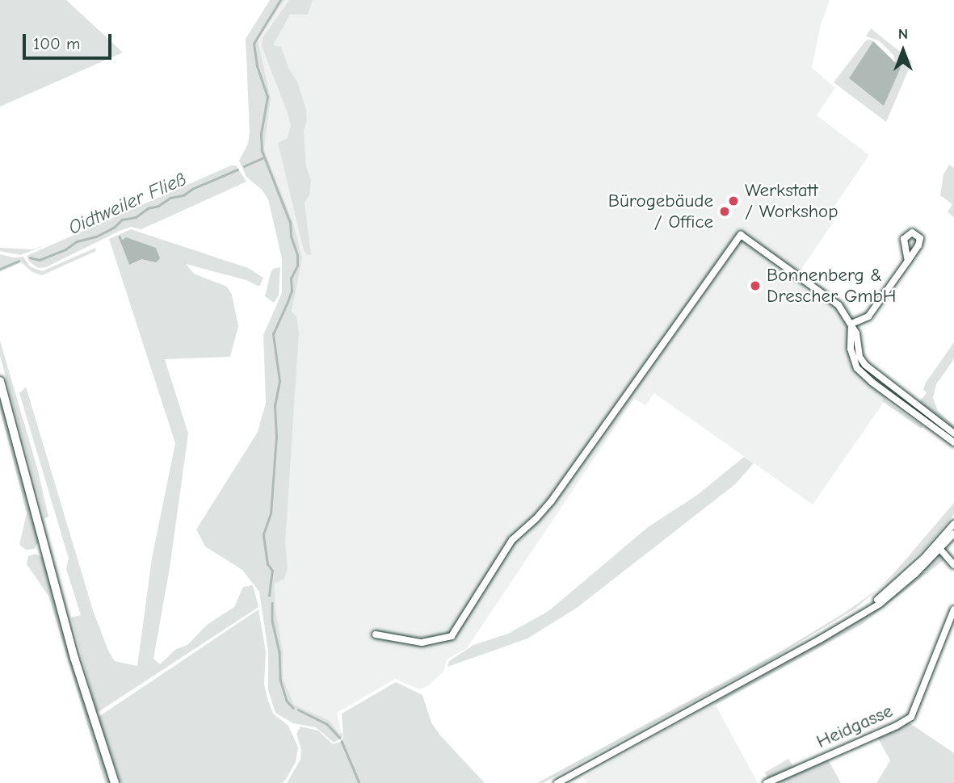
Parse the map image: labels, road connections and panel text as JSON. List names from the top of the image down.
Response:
{
  "streets": {
    "street": ["Heidgasse"]
  },
  "water": ["Oidtweiler Fließ"],
  "places": ["Werkstatt / Workshop", "Bürogebäude / Office", "Bonnenberg & Drescher GmbH"],
  "scale_bar": "100 m",
  "north": "top"
}
